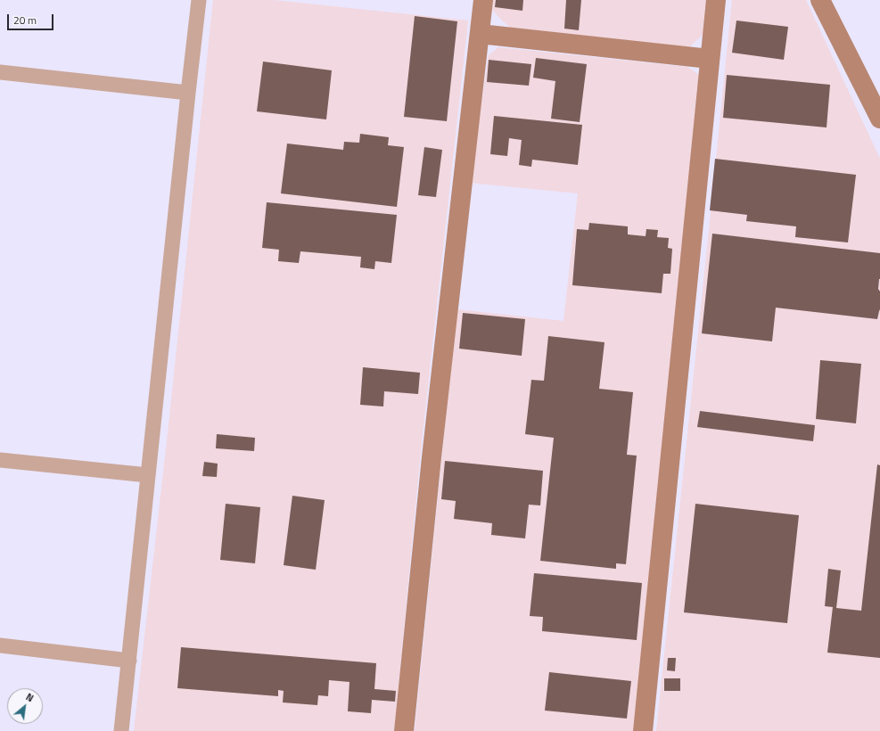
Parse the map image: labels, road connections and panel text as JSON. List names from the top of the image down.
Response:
{
  "scale_bar": "20 m",
  "north": "top right"
}
